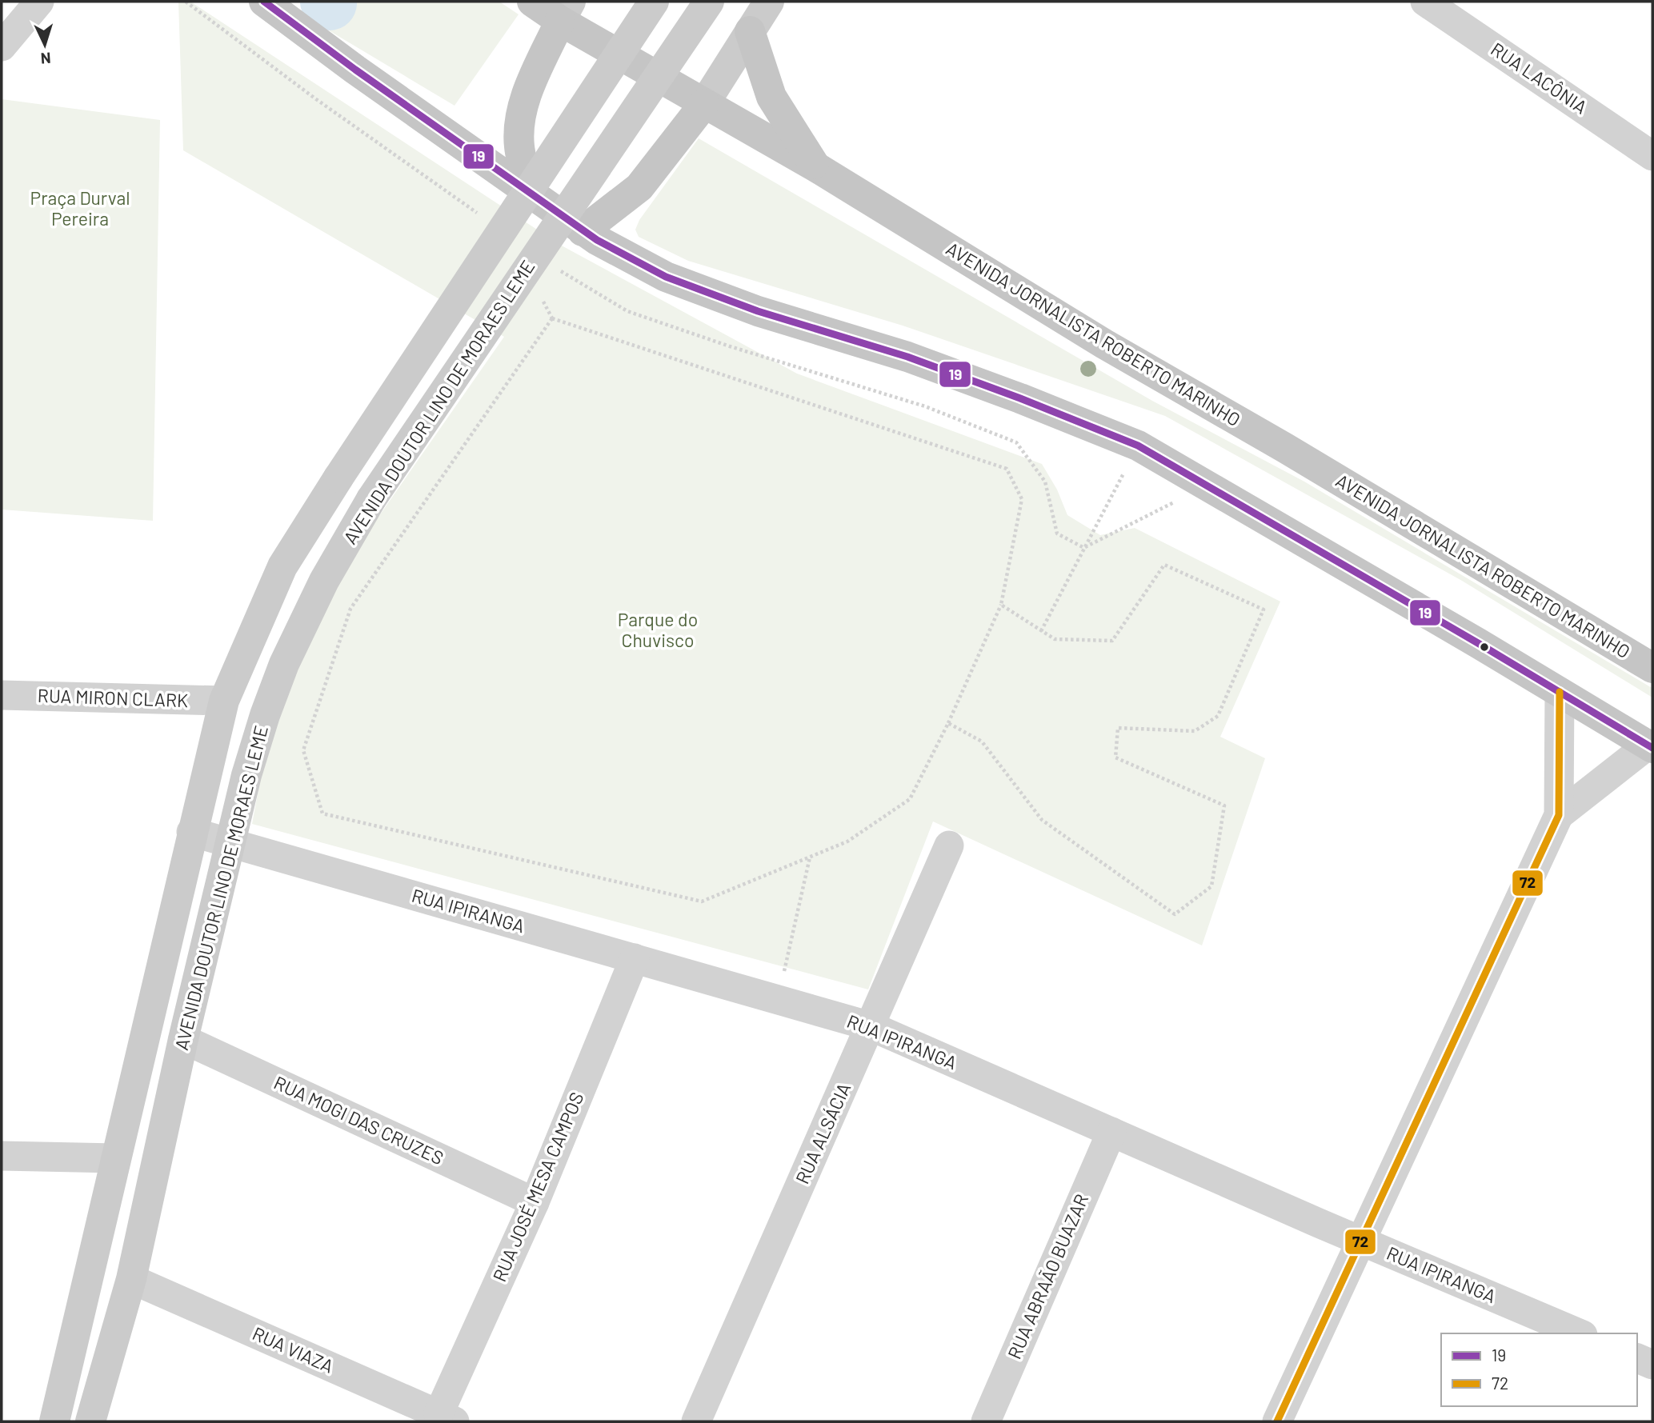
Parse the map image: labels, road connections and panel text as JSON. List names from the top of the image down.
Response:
{
  "streets": {
    "main road": ["AVENIDA JORNALISTA ROBERTO MARINHO"],
    "street": [
      "RUA LACÔNIA",
      "AVENIDA DOUTOR LINO DE MORAES LEME",
      "RUA MIRON CLARK",
      "RUA IPIRANGA",
      "RUA MOGI DAS CRUZES",
      "RUA ALSÁCIA",
      "RUA JOSÉ MESA CAMPOS",
      "RUA ABRAÃO BUAZAR",
      "RUA VIAZA"
    ]
  },
  "crossings": [
    ["AVENIDA DOUTOR LINO DE MORAES LEME", "RUA IPIRANGA"],
    ["AVENIDA DOUTOR LINO DE MORAES LEME", "RUA MOGI DAS CRUZES"],
    ["AVENIDA DOUTOR LINO DE MORAES LEME", "RUA VIAZA"],
    ["RUA IPIRANGA", "RUA ALSÁCIA"],
    ["RUA IPIRANGA", "RUA JOSÉ MESA CAMPOS"],
    ["RUA IPIRANGA", "RUA ABRAÃO BUAZAR"],
    ["RUA MOGI DAS CRUZES", "RUA JOSÉ MESA CAMPOS"],
    ["RUA JOSÉ MESA CAMPOS", "RUA VIAZA"]
  ],
  "parks": ["Praça Durval Pereira", "Parque do Chuvisco"],
  "lines": ["transit line 19", "transit line 72"],
  "legend": ["19", "72"],
  "north": "bottom"
}
